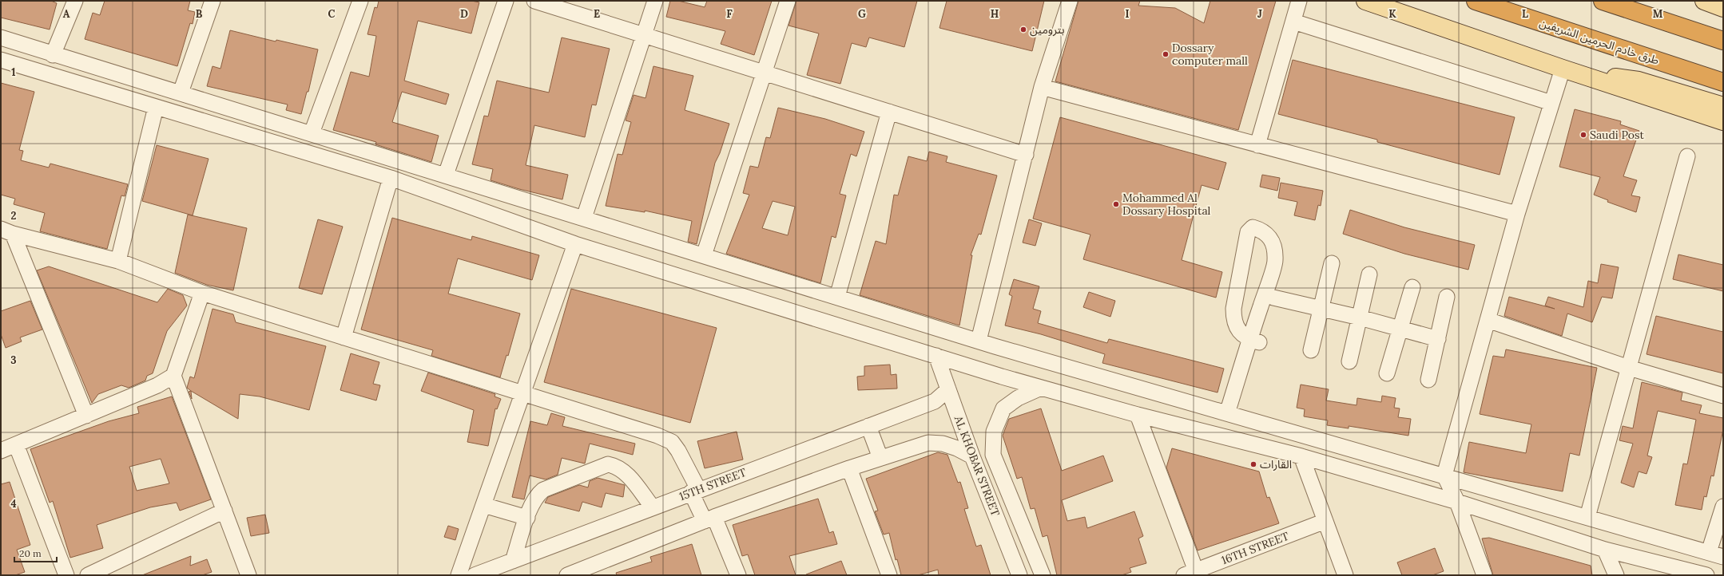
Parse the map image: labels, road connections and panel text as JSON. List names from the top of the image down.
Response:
{
  "streets": {
    "highway": ["طرق خادم الحرمين الشريفين"],
    "street": ["AL KHOBAR STREET", "15TH STREET", "16TH STREET"]
  },
  "crossings": [
    ["AL KHOBAR STREET", "15TH STREET"]
  ],
  "places": [
    "بترومين",
    "Dossary computer mall",
    "Saudi Post",
    "Mohammed Al Dossary Hospital",
    "القارات"
  ],
  "scale_bar": "20 m",
  "grid": {
    "columns": [
      "A",
      "B",
      "C",
      "D",
      "E",
      "F",
      "G",
      "H",
      "I",
      "J",
      "K",
      "L",
      "M"
    ],
    "rows": [
      "1",
      "2",
      "3",
      "4"
    ]
  }
}
